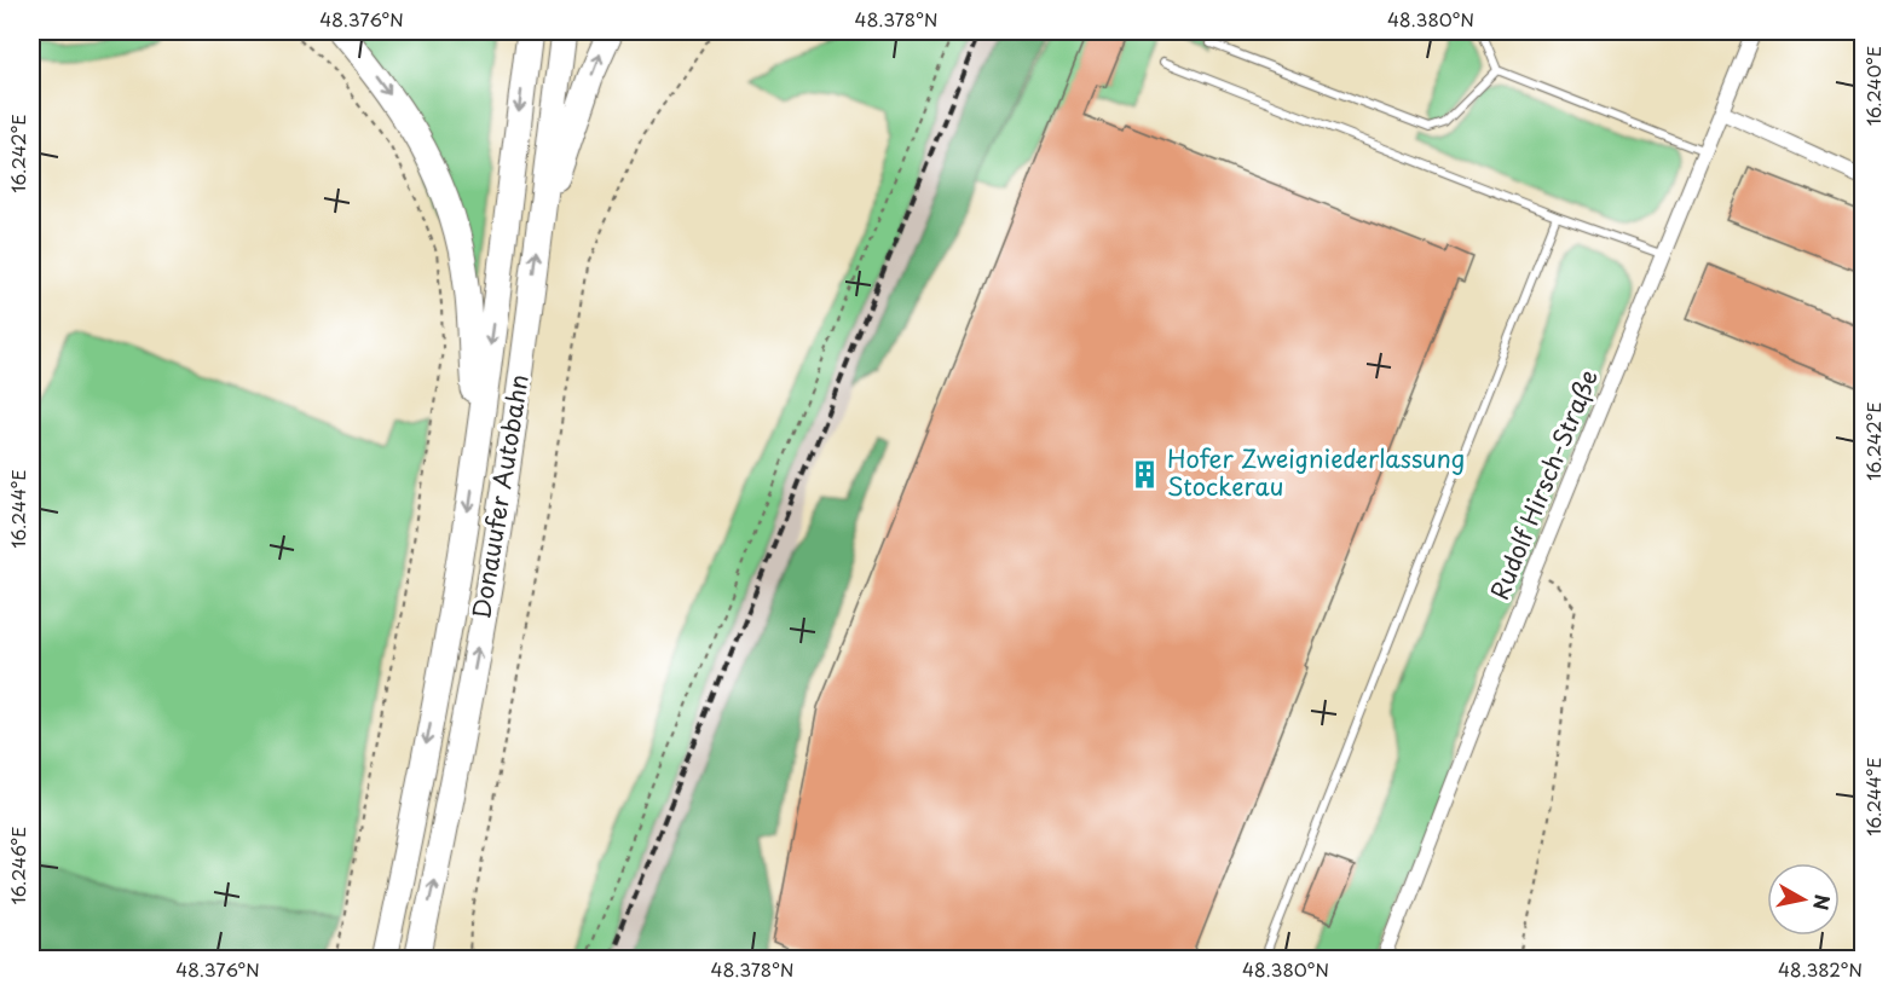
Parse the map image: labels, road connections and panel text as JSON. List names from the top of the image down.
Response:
{
  "streets": {
    "highway": ["Donauufer Autobahn"],
    "street": ["Rudolf Hirsch-Straße"]
  },
  "places": {
    "building": ["Hofer Zweigniederlassung Stockerau"]
  },
  "north": "right",
  "coordinates": [
    "48.376°N",
    "48.378°N",
    "48.380°N",
    "16.240°E",
    "16.242°E",
    "16.244°E",
    "16.246°E",
    "48.382°N"
  ]
}
